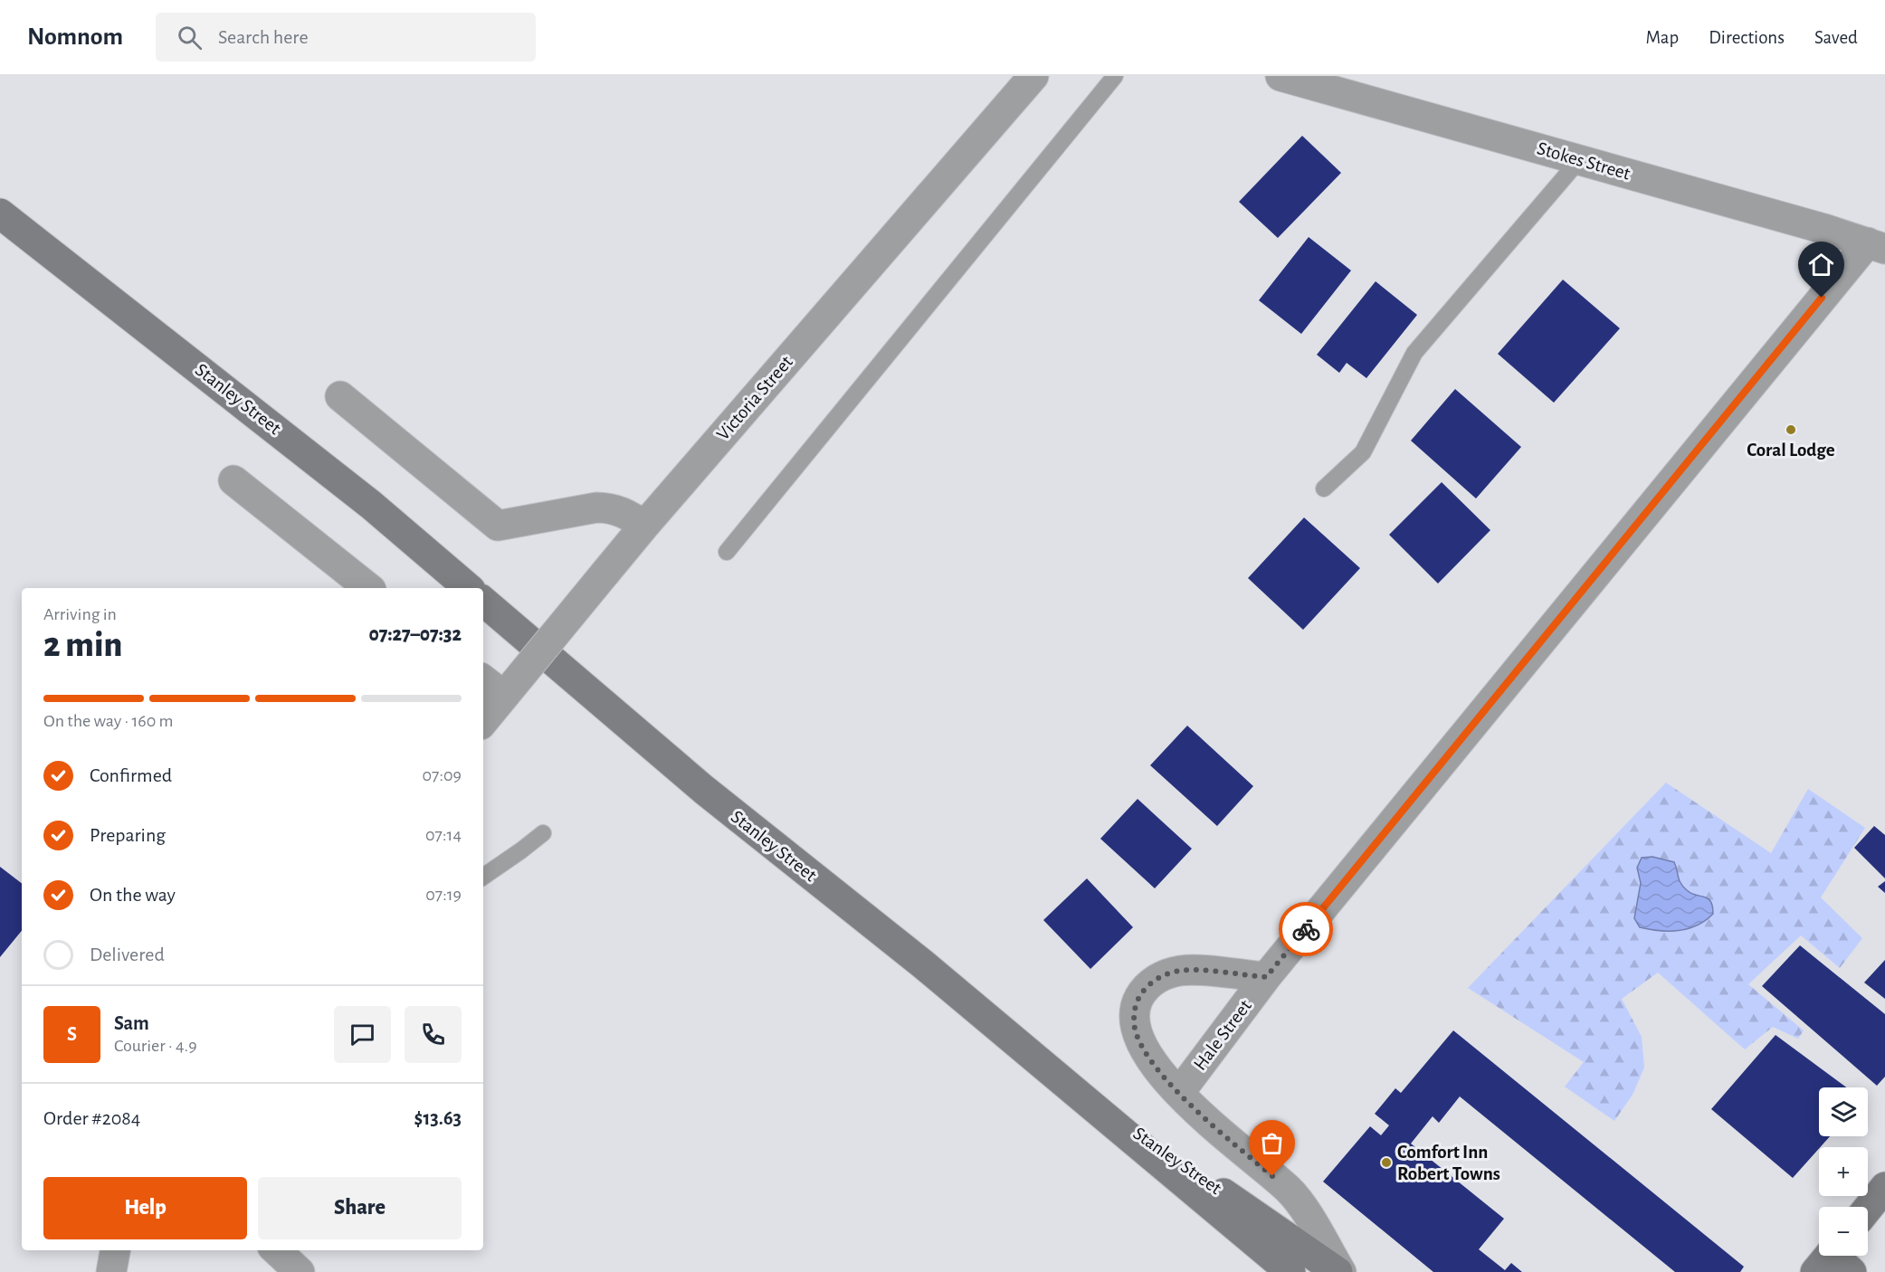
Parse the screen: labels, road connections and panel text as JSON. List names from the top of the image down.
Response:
{
  "streets": {
    "main road": ["Stanley Street"],
    "street": ["Stokes Street", "Victoria Street", "Hale Street"]
  },
  "crossings": [
    ["Stokes Street", "Hale Street"],
    ["Stanley Street", "Hale Street"]
  ],
  "places": ["Coral Lodge", "Comfort Inn Robert Towns"],
  "page": {
    "header": "Nomnom",
    "search": "Search here",
    "nav": ["Map", "Directions", "Saved"],
    "heading": ["2 min", "Arriving in", "07:27–07:32"],
    "panel": [
      "Sam",
      "Courier · 4.9",
      "Order #2084",
      "$13.63"
    ],
    "bar": "On the way · 160 m",
    "list": [
      ["Confirmed", "07:09"],
      ["Preparing", "07:14"],
      ["On the way", "07:19"],
      "Delivered"
    ],
    "round": "S",
    "map_buttons": ["+", "−"],
    "buttons": ["Help", "Share"]
  }
}
